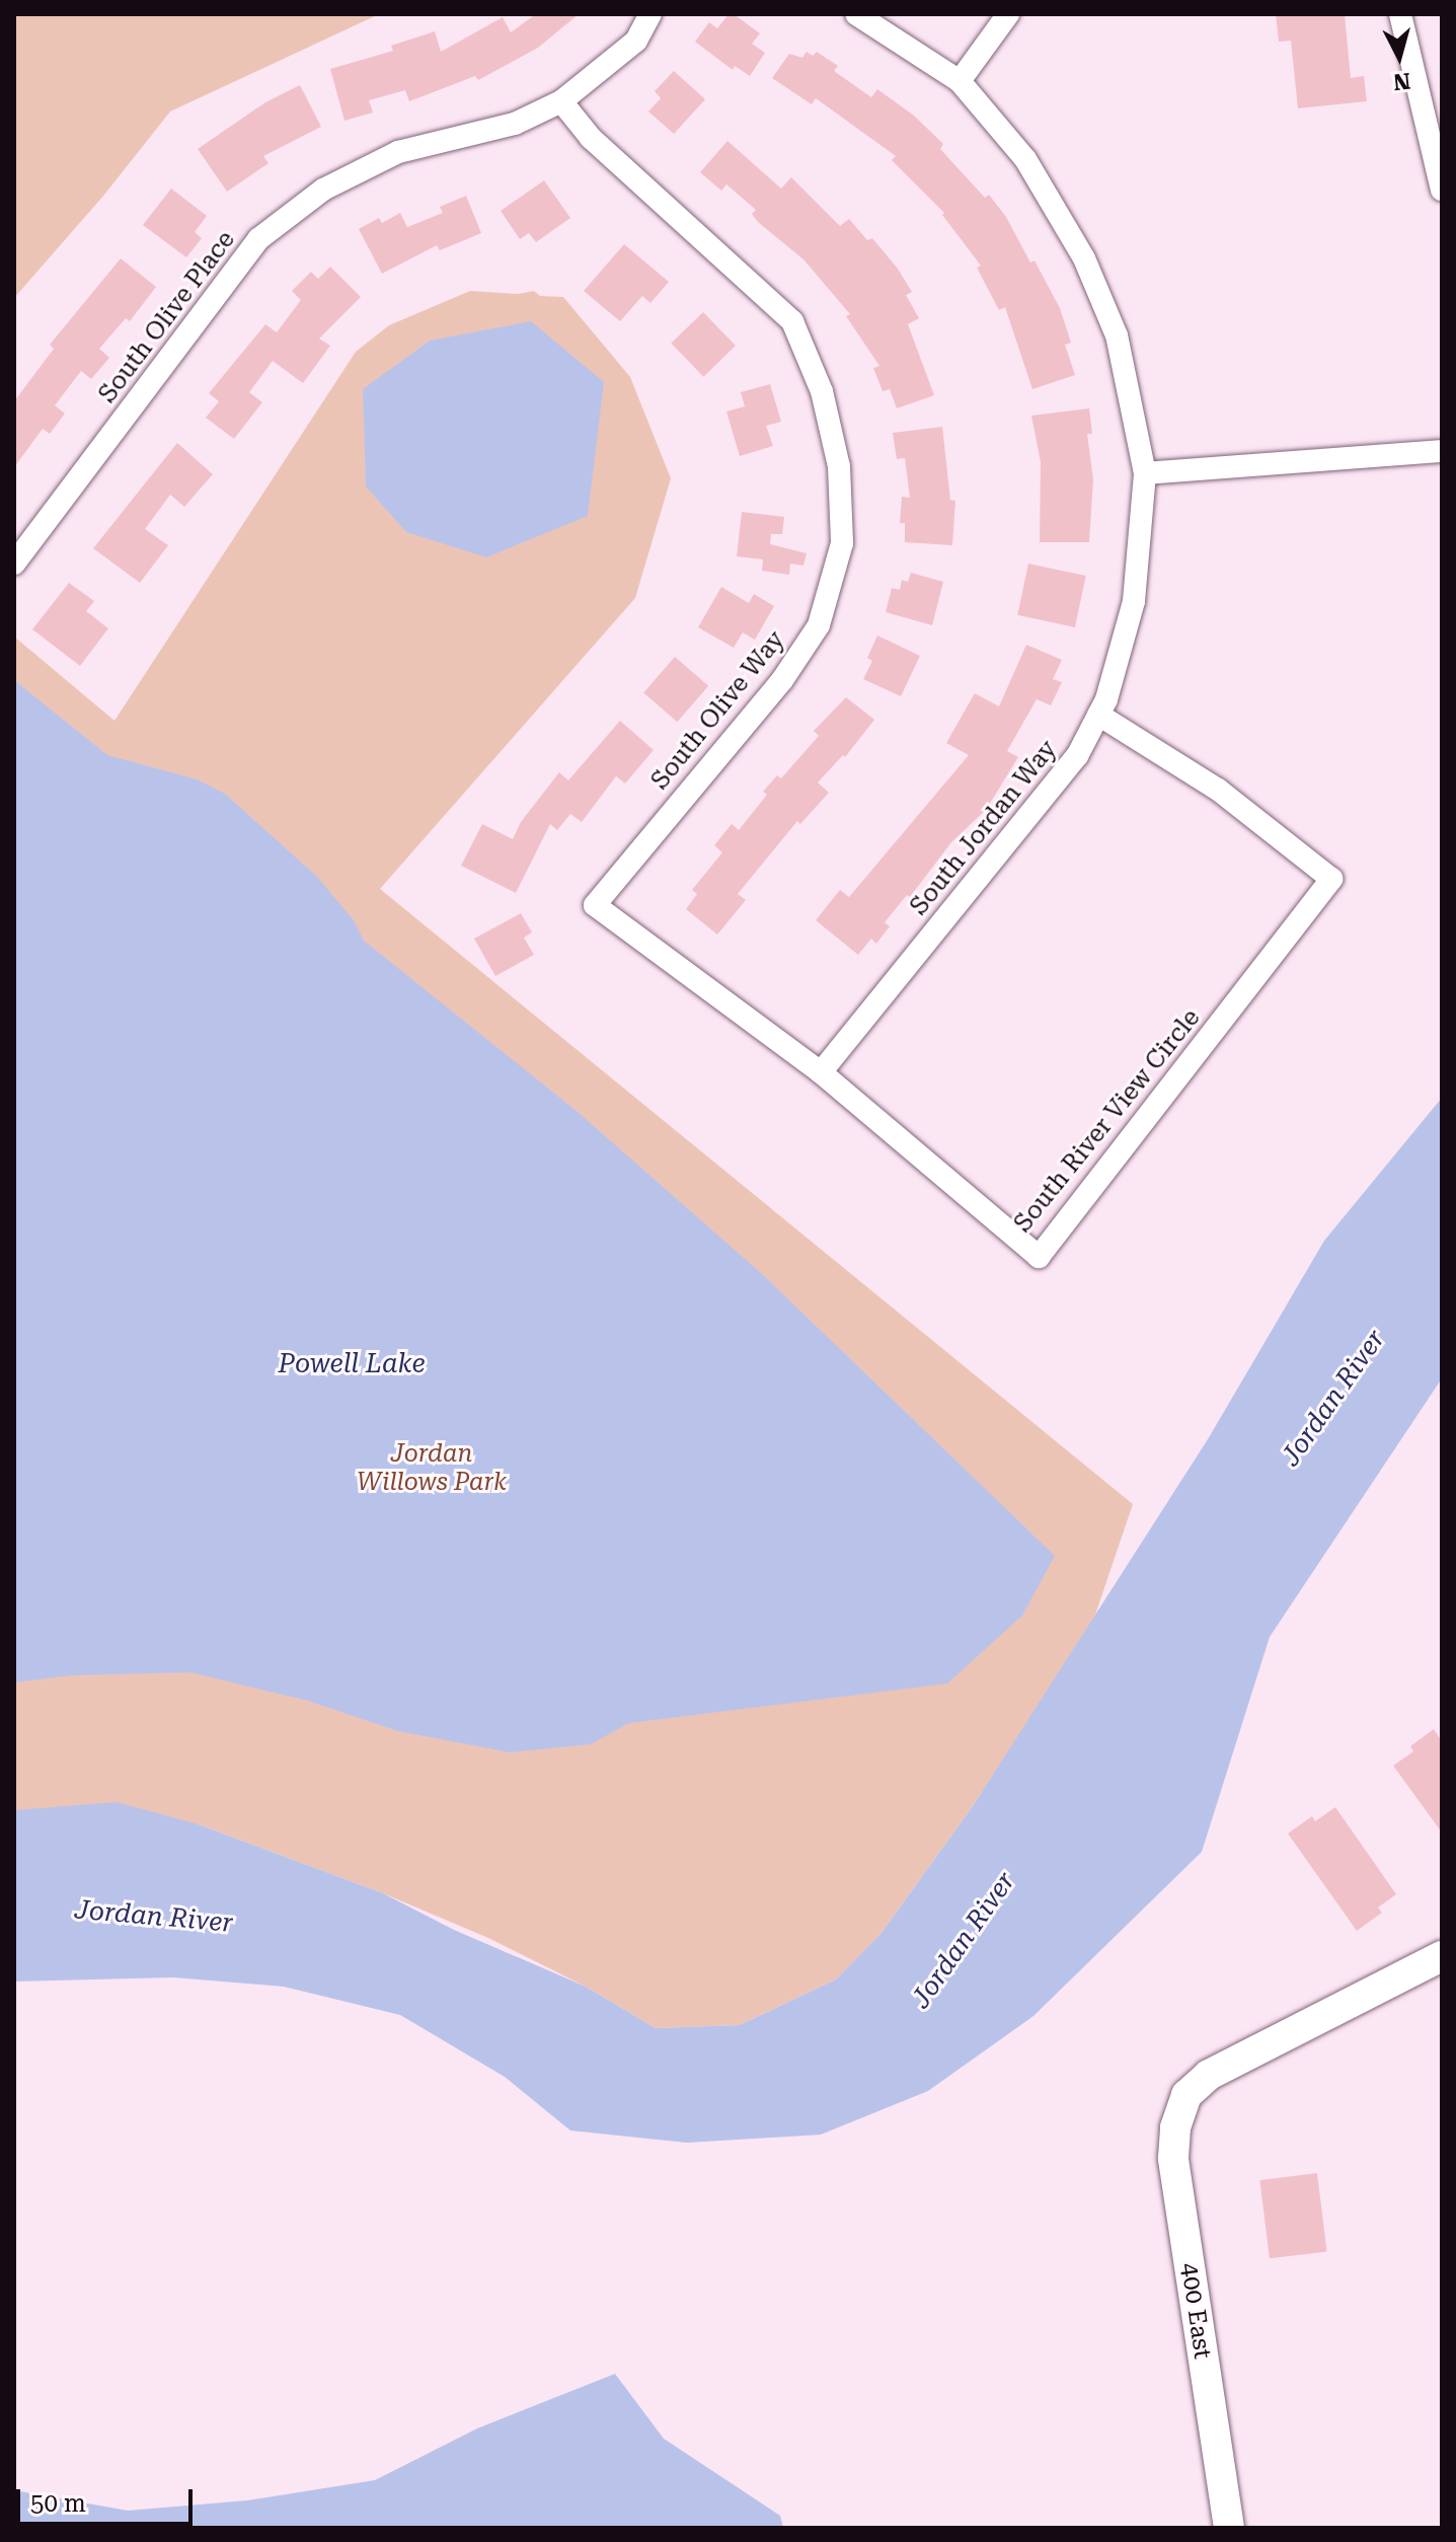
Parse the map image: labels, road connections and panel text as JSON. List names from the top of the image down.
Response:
{
  "streets": {
    "street": [
      "South Olive Place",
      "South Olive Way",
      "South Jordan Way",
      "South River View Circle",
      "400 East"
    ]
  },
  "crossings": [
    ["South Olive Place", "South Olive Way"],
    ["South Olive Way", "South River View Circle"],
    ["South Jordan Way", "South River View Circle"]
  ],
  "water": ["Powell Lake", "Jordan River"],
  "parks": ["Jordan Willows Park"],
  "scale_bar": "50 m",
  "north": "bottom"
}
